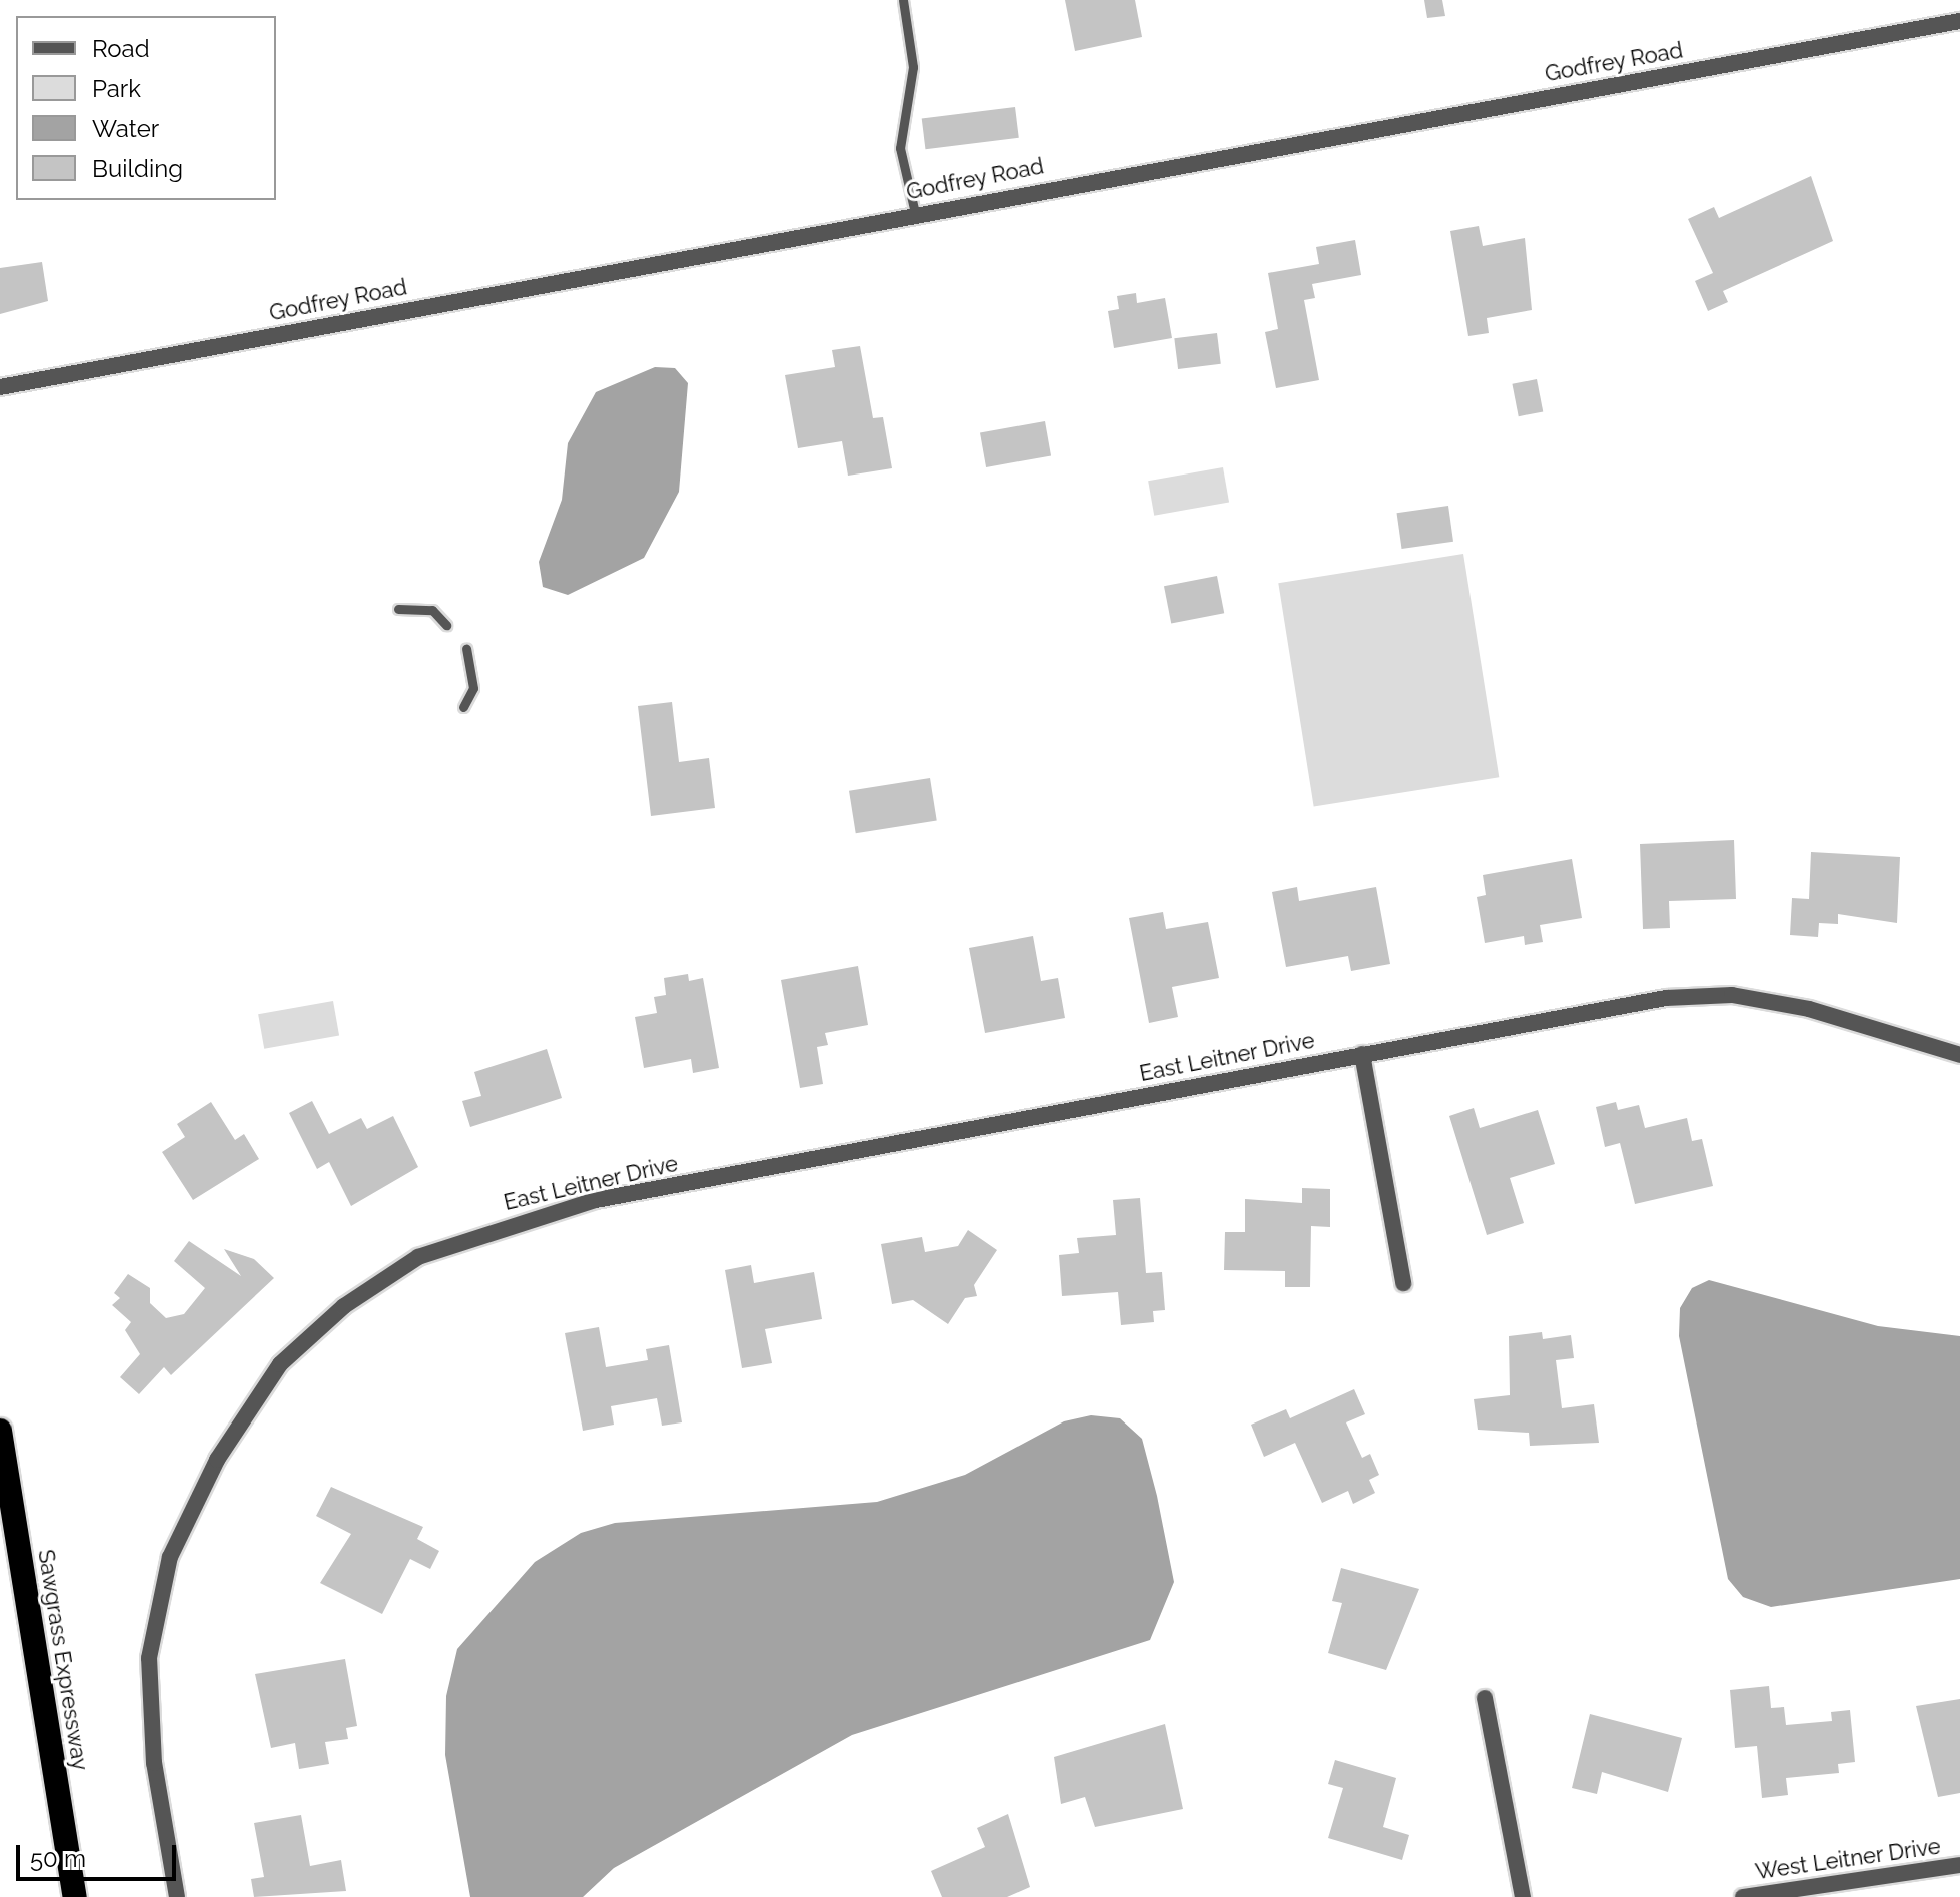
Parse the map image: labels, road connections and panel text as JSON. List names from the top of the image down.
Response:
{
  "streets": {
    "highway": ["Sawgrass Expressway"],
    "street": ["Godfrey Road", "East Leitner Drive", "West Leitner Drive"]
  },
  "legend": [
    "Road",
    "Park",
    "Water",
    "Building"
  ],
  "scale_bar": "50 m"
}
